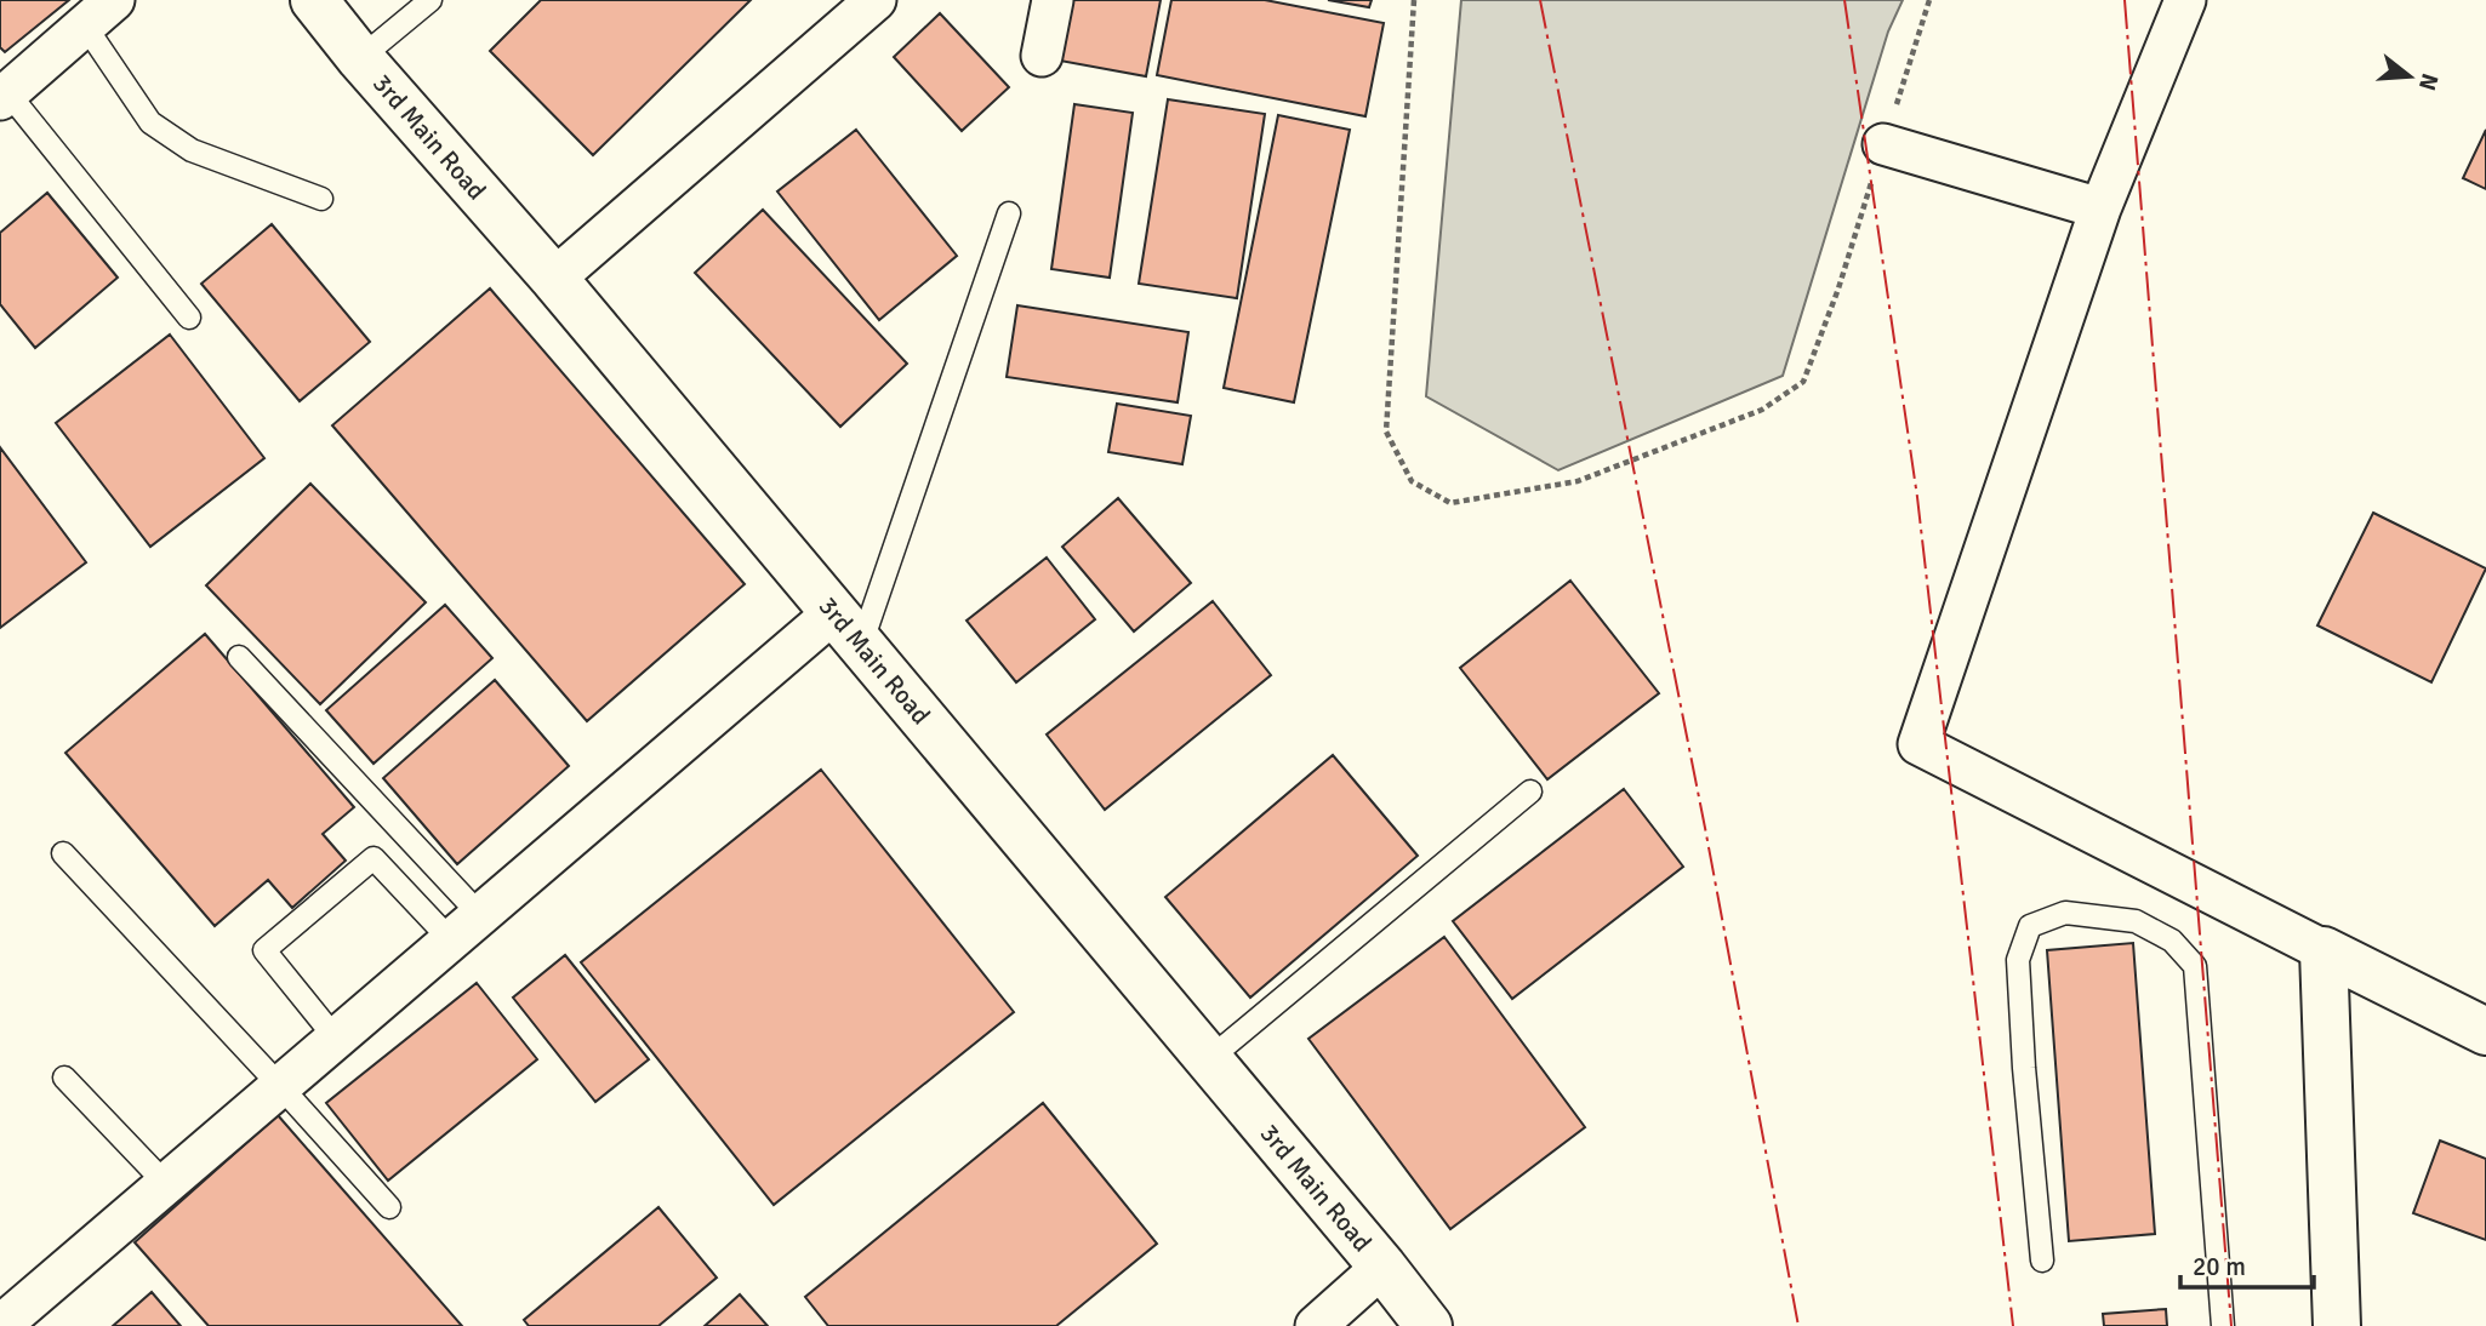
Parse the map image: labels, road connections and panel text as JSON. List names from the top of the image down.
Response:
{
  "streets": {
    "main road": ["3rd Main Road"]
  },
  "scale_bar": "20 m",
  "north": "right"
}
